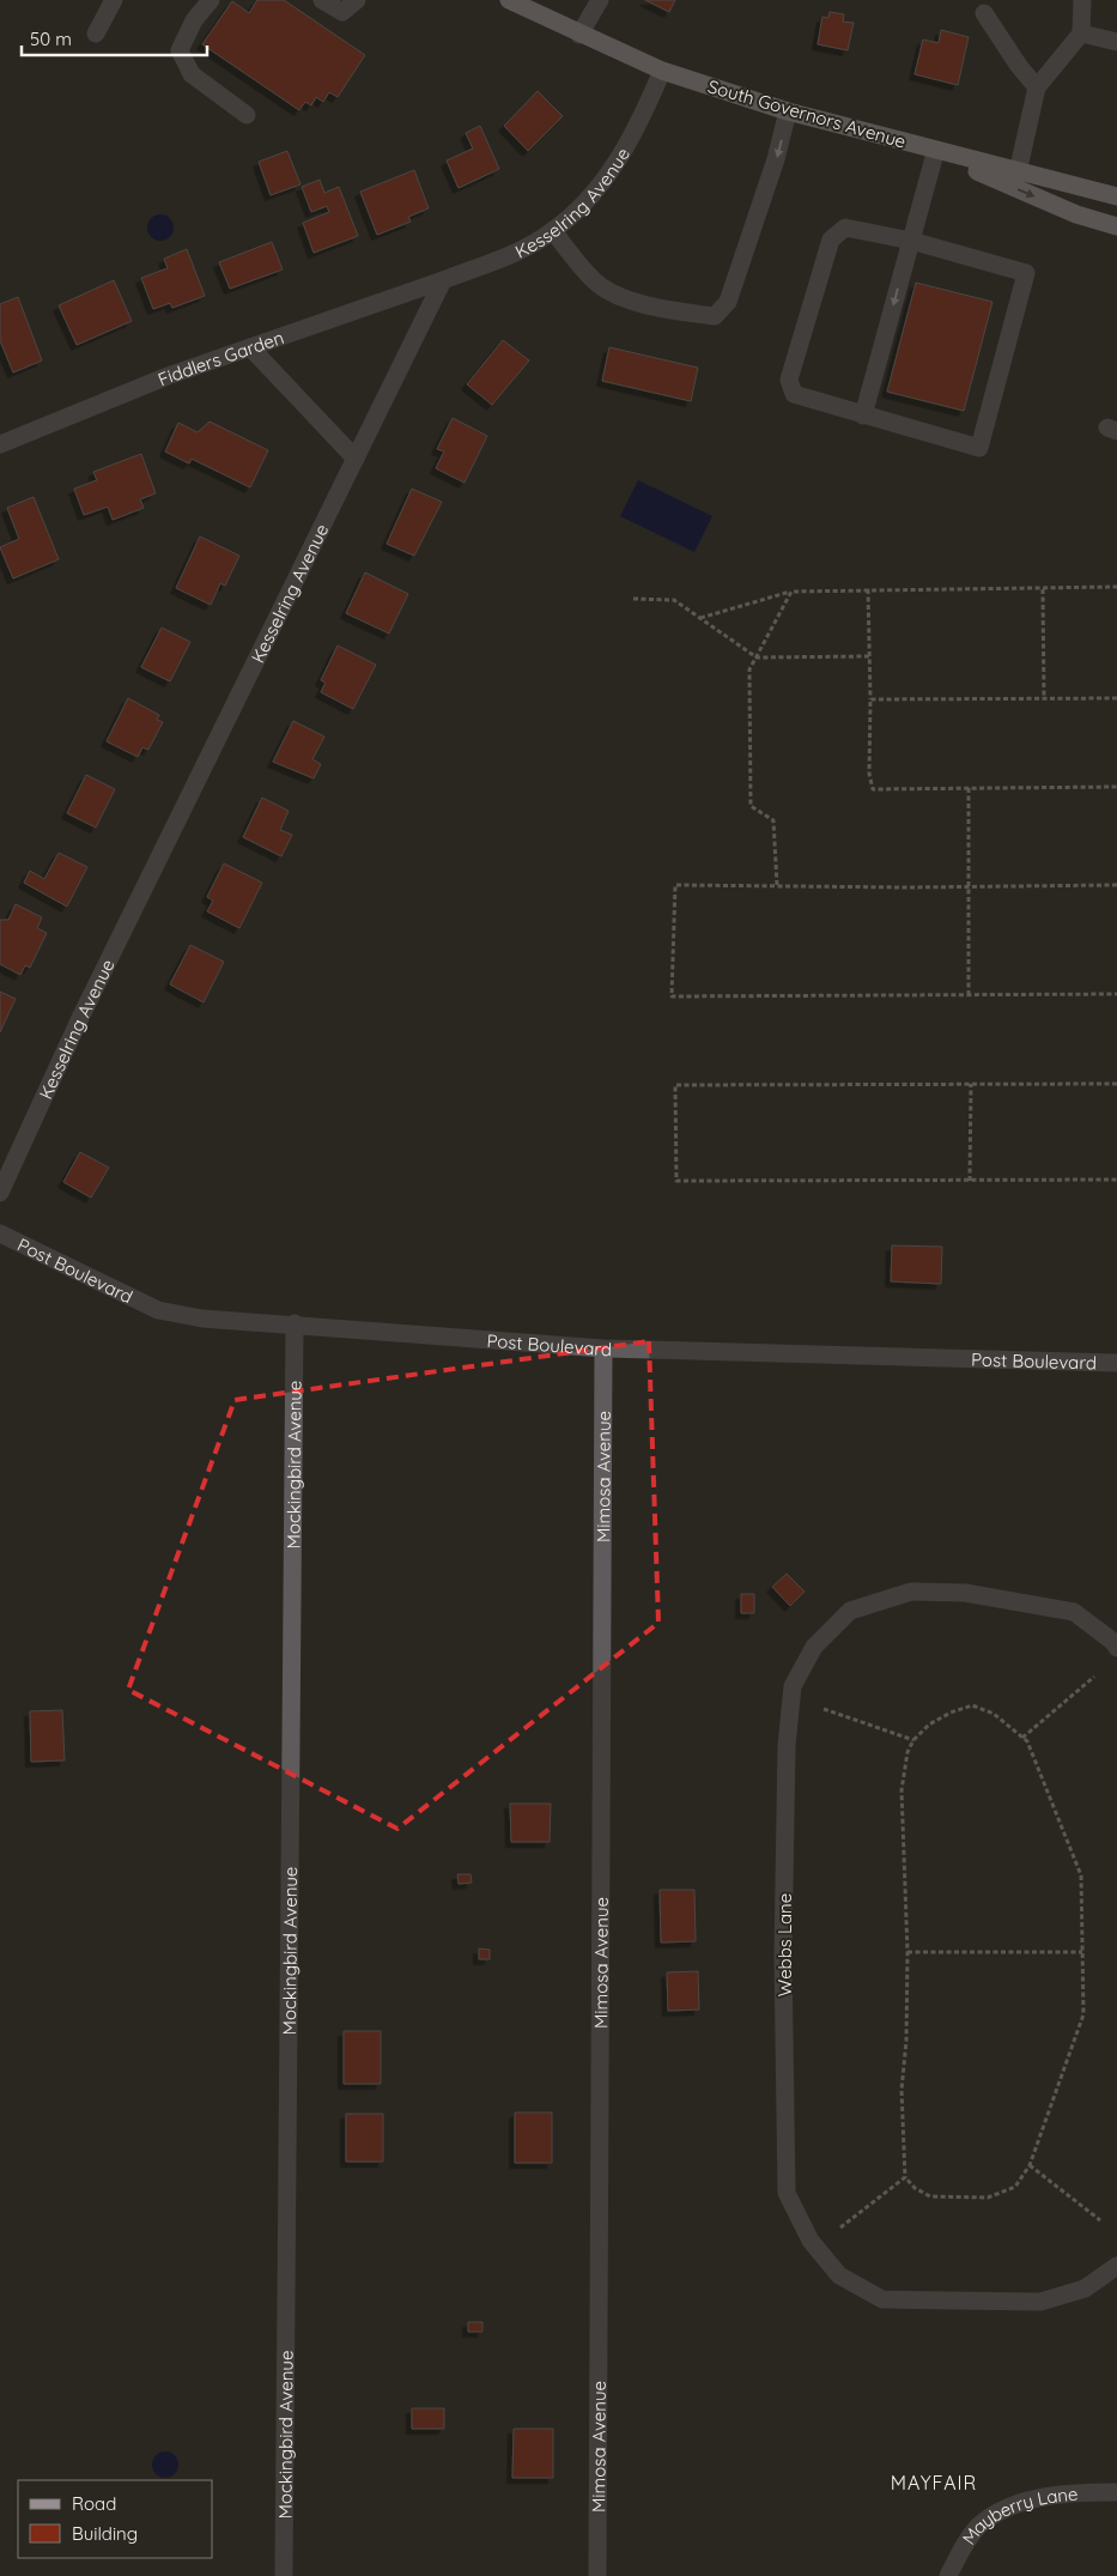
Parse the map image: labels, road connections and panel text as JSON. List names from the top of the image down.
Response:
{
  "streets": {
    "main road": ["South Governors Avenue"],
    "street": [
      "Kesselring Avenue",
      "Fiddlers Garden",
      "Post Boulevard",
      "Mockingbird Avenue",
      "Mimosa Avenue",
      "Webbs Lane",
      "Mayberry Lane"
    ]
  },
  "crossings": [
    ["South Governors Avenue", "Kesselring Avenue"],
    ["Kesselring Avenue", "Fiddlers Garden"],
    ["Post Boulevard", "Mockingbird Avenue"],
    ["Post Boulevard", "Mimosa Avenue"]
  ],
  "districts": ["MAYFAIR"],
  "legend": ["Road", "Building"],
  "scale_bar": "50 m"
}
